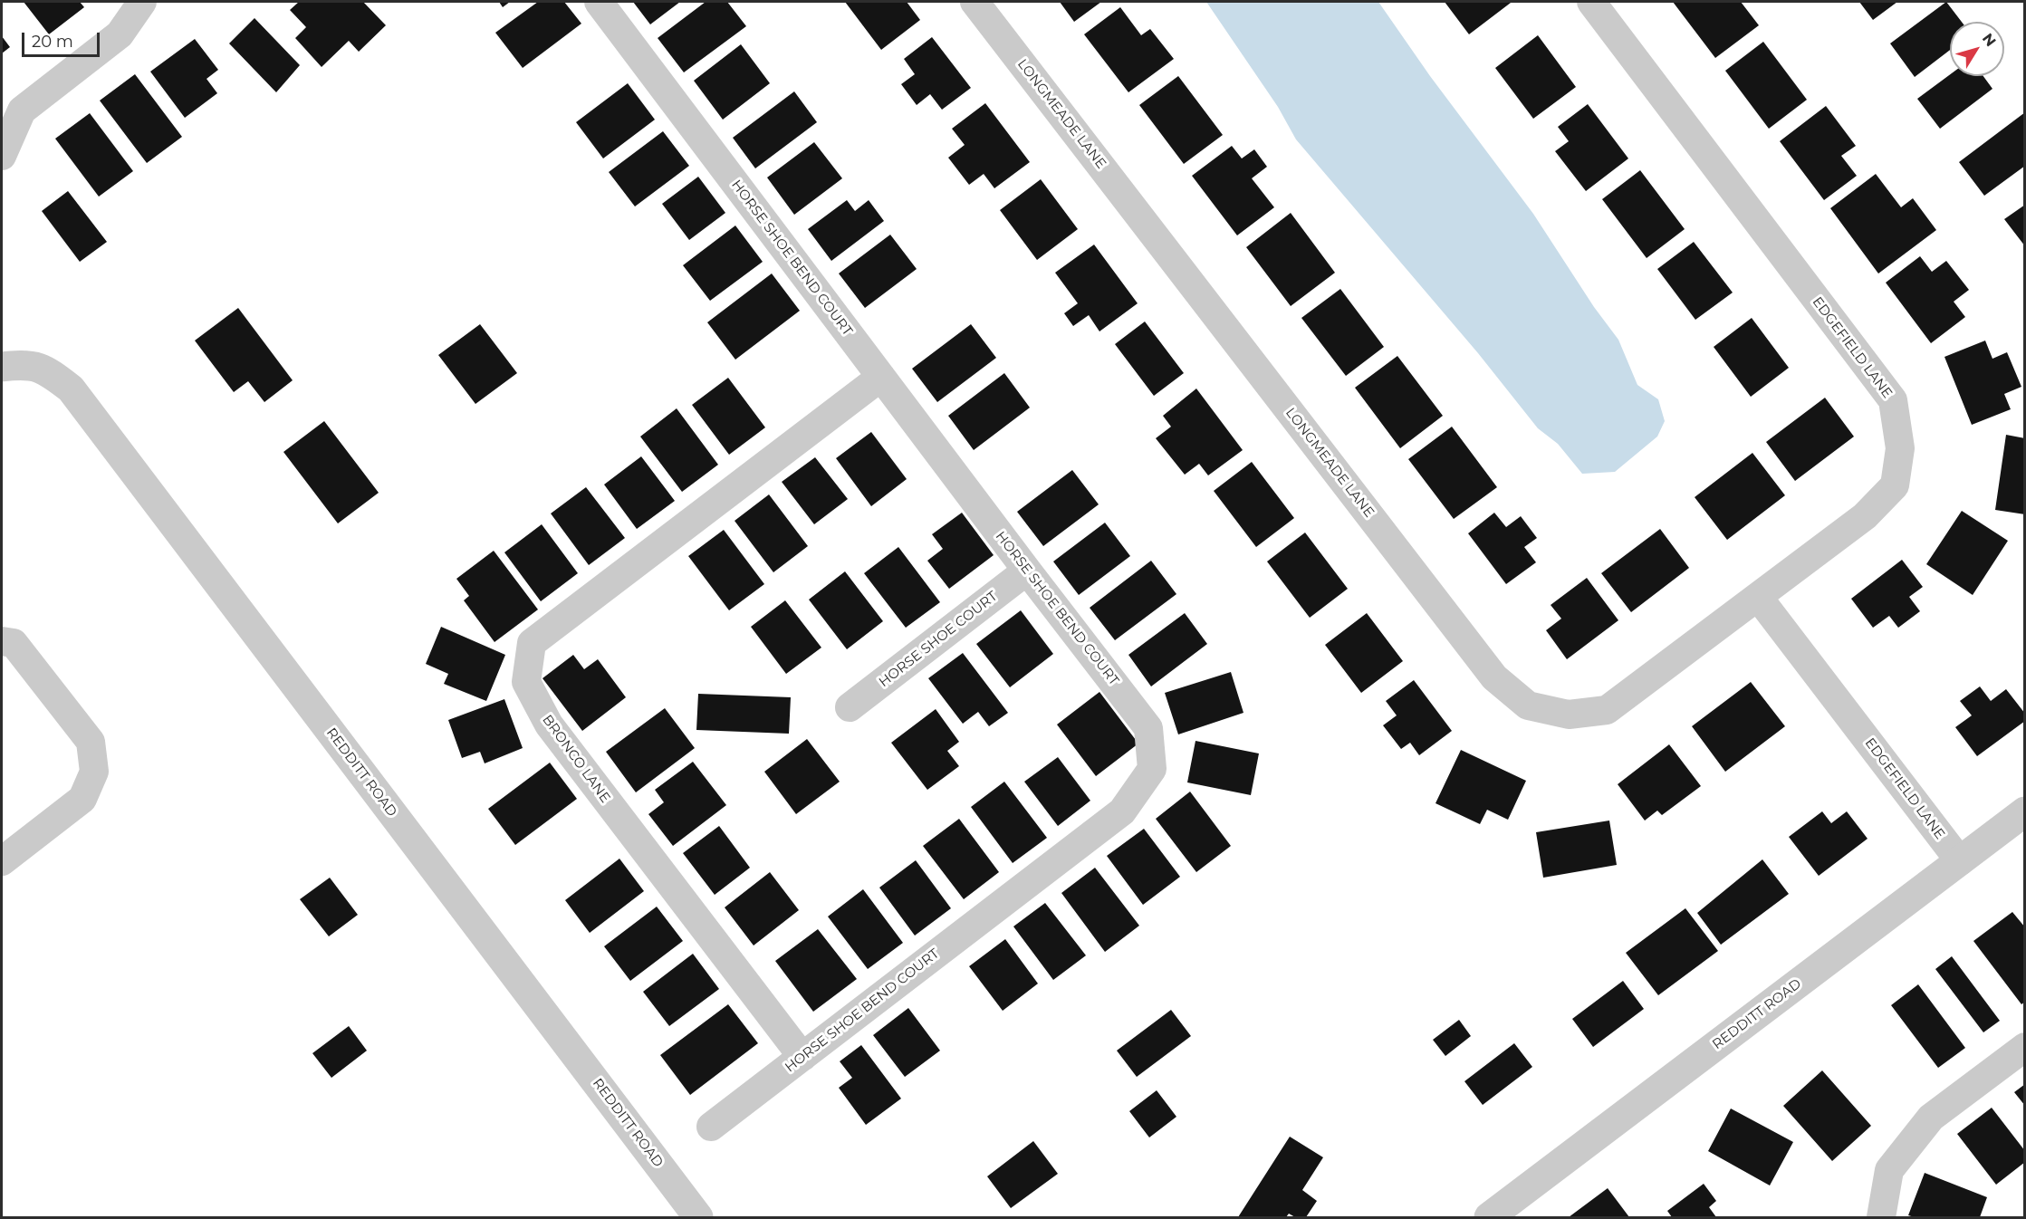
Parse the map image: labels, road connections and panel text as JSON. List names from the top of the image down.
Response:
{
  "streets": {
    "street": [
      "LONGMEADE LANE",
      "HORSE SHOE BEND COURT",
      "EDGEFIELD LANE",
      "HORSE SHOE COURT",
      "BRONCO LANE",
      "REDDITT ROAD"
    ]
  },
  "crossings": [
    ["LONGMEADE LANE", "EDGEFIELD LANE"],
    ["HORSE SHOE BEND COURT", "HORSE SHOE COURT"],
    ["HORSE SHOE BEND COURT", "BRONCO LANE"],
    ["EDGEFIELD LANE", "REDDITT ROAD"]
  ],
  "scale_bar": "20 m",
  "north": "top right"
}
